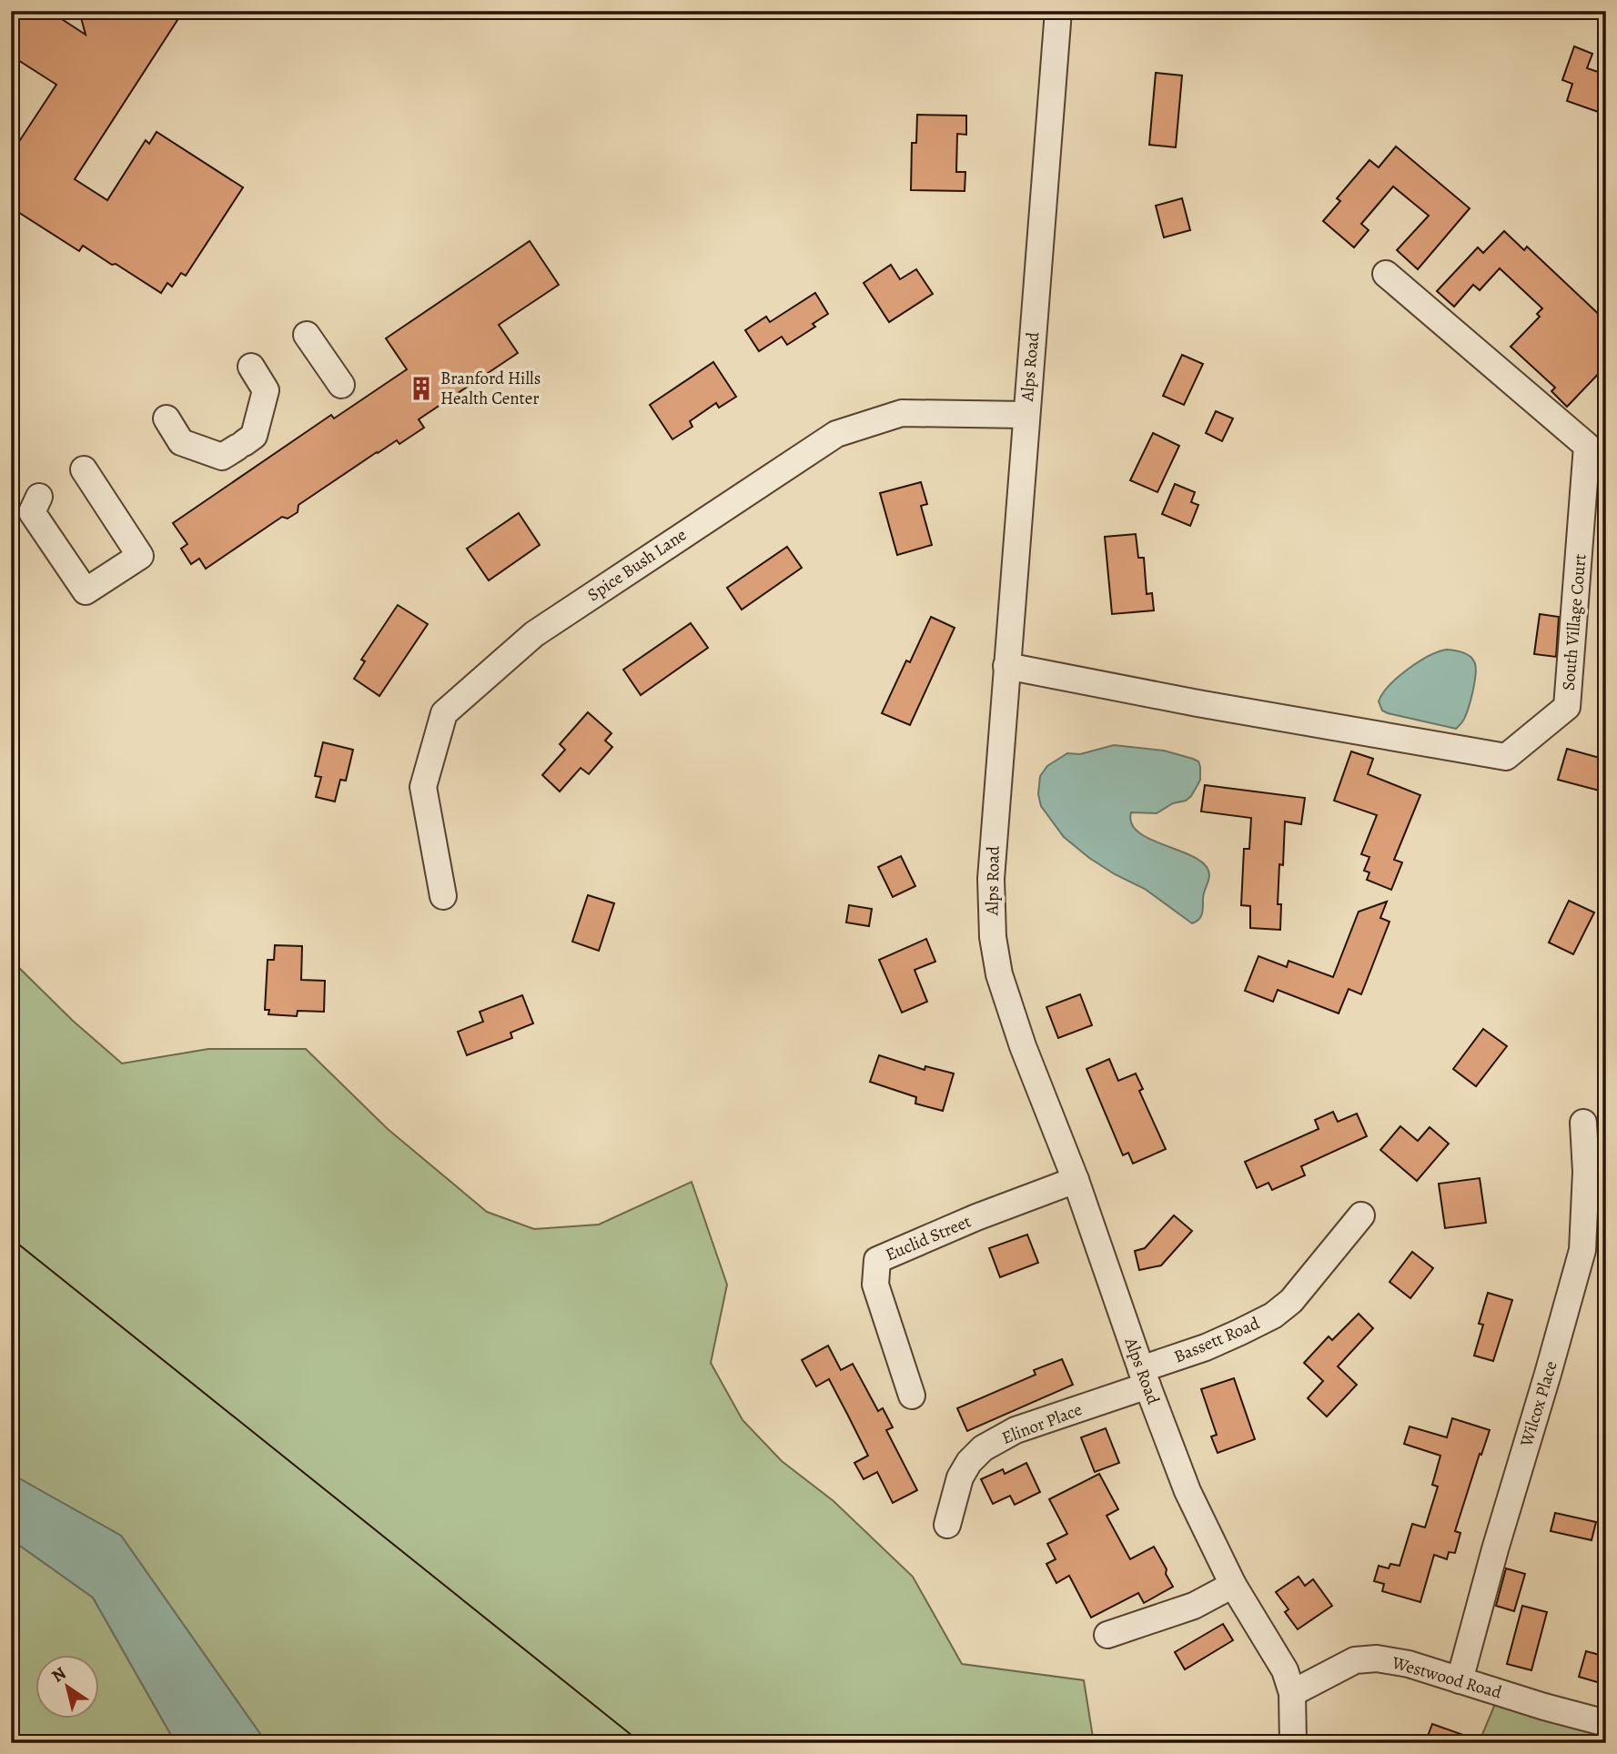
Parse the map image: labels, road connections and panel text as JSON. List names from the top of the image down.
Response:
{
  "streets": {
    "street": [
      "Alps Road",
      "Spice Bush Lane",
      "South Village Court",
      "Euclid Street",
      "Bassett Road",
      "Wilcox Place",
      "Elinor Place",
      "Westwood Road"
    ]
  },
  "crossings": [
    ["Alps Road", "Spice Bush Lane"],
    ["Alps Road", "South Village Court"],
    ["Alps Road", "Euclid Street"],
    ["Alps Road", "Bassett Road"],
    ["Alps Road", "Elinor Place"],
    ["Alps Road", "Westwood Road"],
    ["Bassett Road", "Elinor Place"],
    ["Wilcox Place", "Westwood Road"]
  ],
  "places": {
    "building": ["Branford Hills Health Center"]
  },
  "north": "top left"
}
